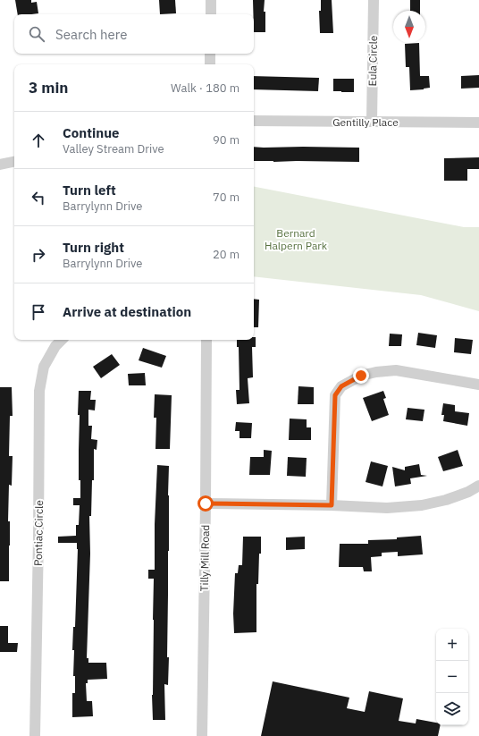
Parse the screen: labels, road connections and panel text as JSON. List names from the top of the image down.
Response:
{
  "streets": {
    "street": [
      "Eula Circle",
      "Gentilly Place",
      "Pontiac Circle",
      "Tilly Mill Road"
    ]
  },
  "crossings": [
    ["Eula Circle", "Gentilly Place"]
  ],
  "parks": ["Bernard Halpern Park"],
  "north": "bottom",
  "page": {
    "search": "Search here",
    "heading": ["3 min", "Walk · 180 m"],
    "list": [
      ["Continue", "Valley Stream Drive", "90 m"],
      ["Turn left", "Barrylynn Drive", "70 m"],
      ["Turn right", "Barrylynn Drive", "20 m"],
      "Arrive at destination"
    ],
    "map_buttons": ["+", "−"]
  }
}
